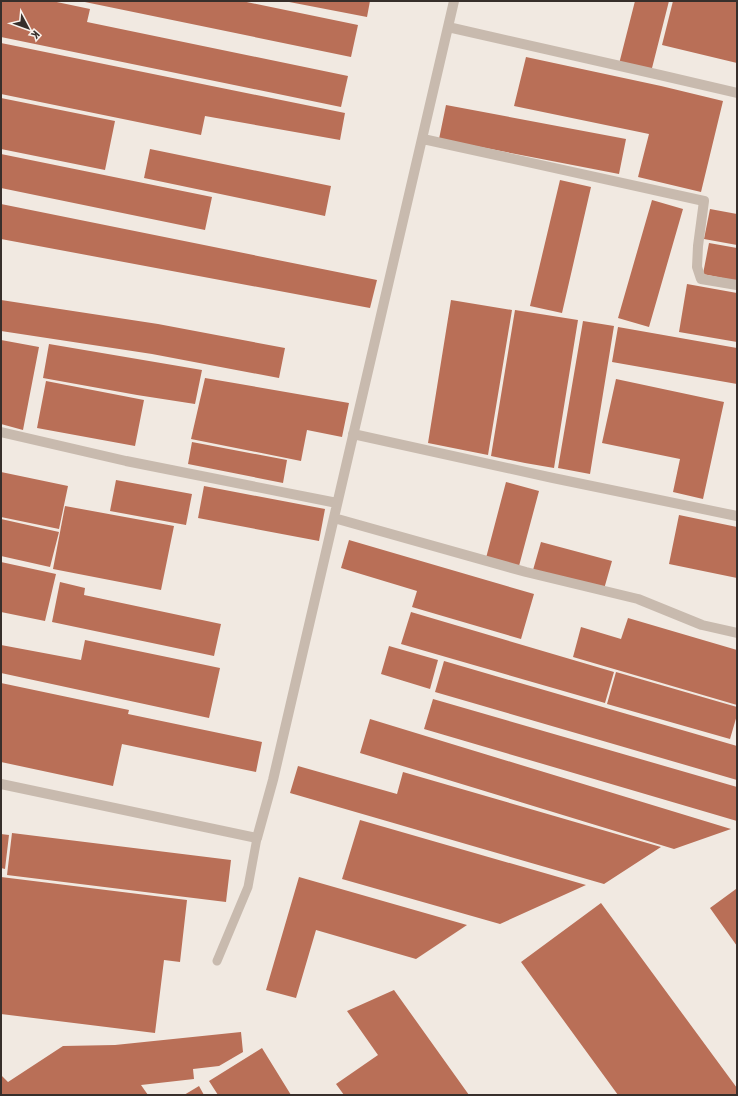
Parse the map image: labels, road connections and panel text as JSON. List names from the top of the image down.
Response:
{
  "north": "bottom right"
}
